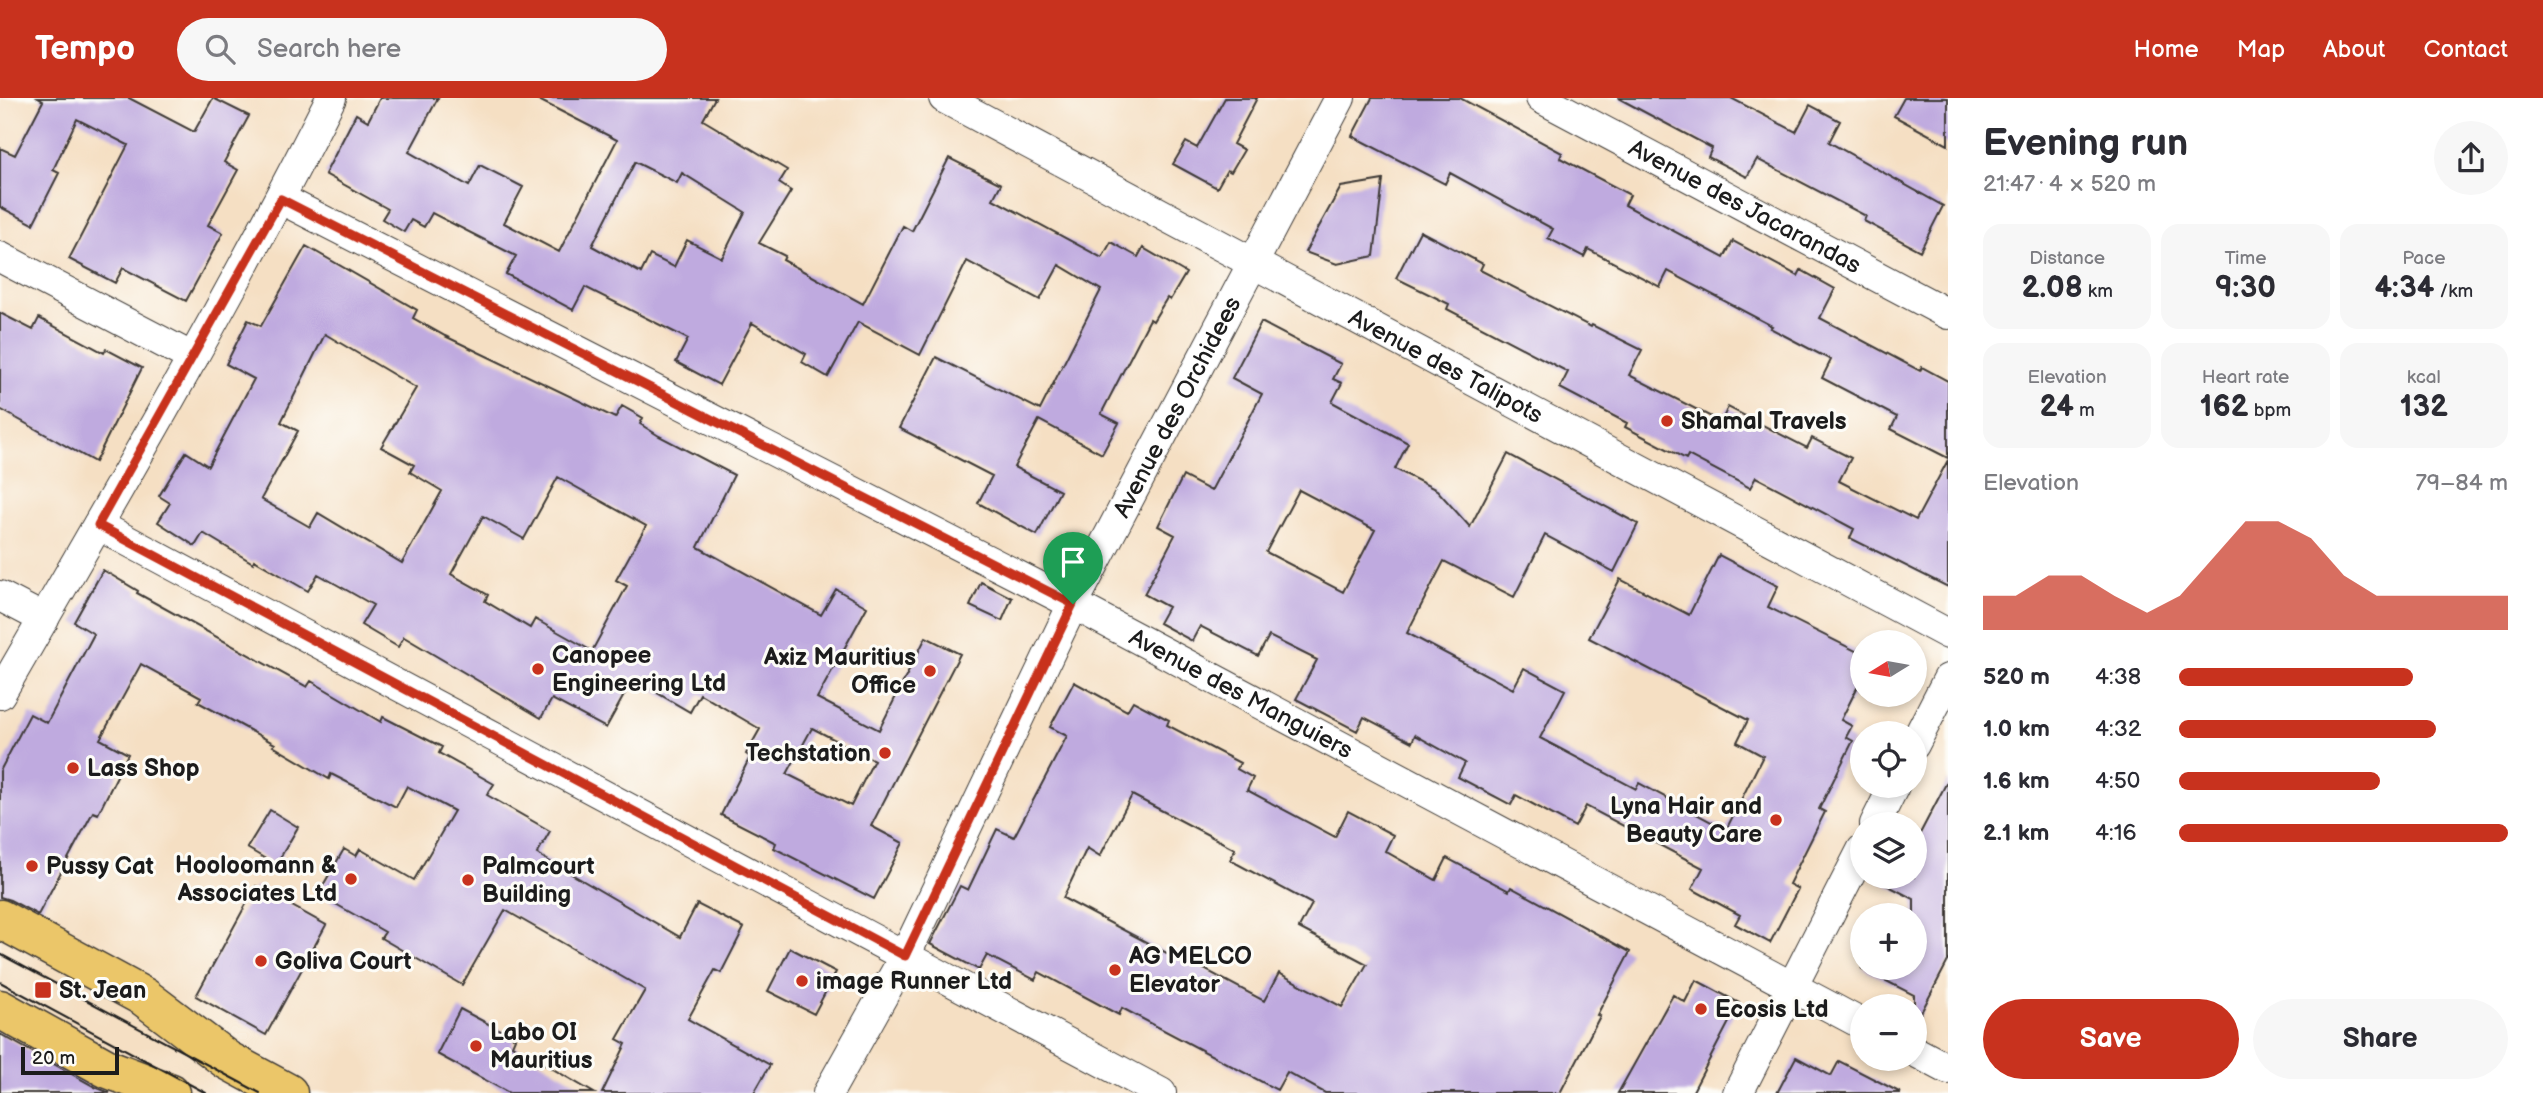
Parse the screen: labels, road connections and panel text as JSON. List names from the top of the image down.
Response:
{
  "streets": {
    "street": [
      "Avenue des Jacarandas",
      "Avenue des Talipots",
      "Avenue des Orchidees",
      "Avenue des Manguiers"
    ]
  },
  "crossings": [
    ["Avenue des Talipots", "Avenue des Orchidees"],
    ["Avenue des Orchidees", "Avenue des Manguiers"]
  ],
  "places": {
    "other": [
      "Shamal Travels",
      "Canopee Engineering Ltd",
      "Axiz Mauritius Office",
      "Techstation",
      "Lass Shop",
      "Lyna Hair and Beauty Care",
      "Pussy Cat",
      "Hooloomann & Associates Ltd",
      "Palmcourt Building",
      "Goliva Court",
      "AG MELCO Elevator",
      "image Runner Ltd",
      "Ecosis Ltd",
      "Labo OI Mauritius"
    ],
    "transit": ["St. Jean"]
  },
  "scale_bar": "20 m",
  "north": "left",
  "page": {
    "header": "Tempo",
    "search": "Search here",
    "nav": [
      "Home",
      "Map",
      "About",
      "Contact"
    ],
    "heading": ["Evening run", "21:47 · 4 × 520 m"],
    "stats": [
      ["Distance", "2.08 km"],
      ["Time", "9:30"],
      ["Pace", "4:34 /km"],
      ["Elevation", "24 m"],
      ["Heart rate", "162 bpm"],
      ["kcal", "132"]
    ],
    "chart": ["Elevation", "79–84 m"],
    "map_buttons": ["+", "−"],
    "list": [
      {
        "name": "520 m",
        "note": "4:38"
      },
      {
        "name": "1.0 km",
        "note": "4:32"
      },
      {
        "name": "1.6 km",
        "note": "4:50"
      },
      {
        "name": "2.1 km",
        "note": "4:16"
      }
    ],
    "buttons": ["Save", "Share"],
    "scale": "20 m"
  }
}
